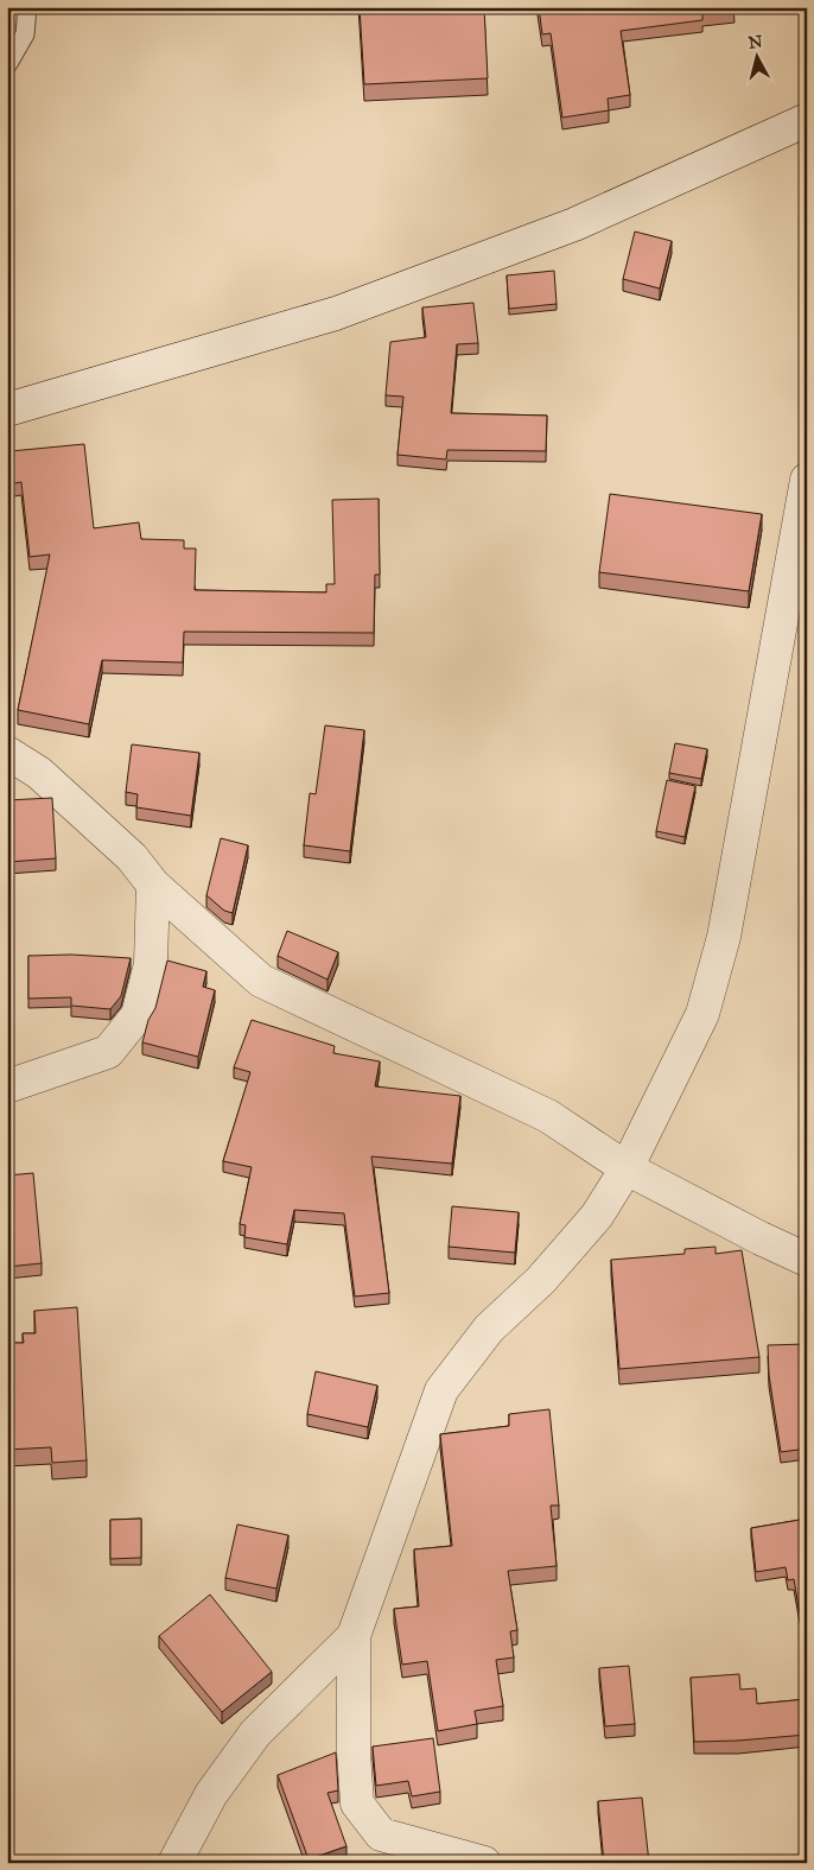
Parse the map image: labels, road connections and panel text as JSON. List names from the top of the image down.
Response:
{
  "north": "top"
}
